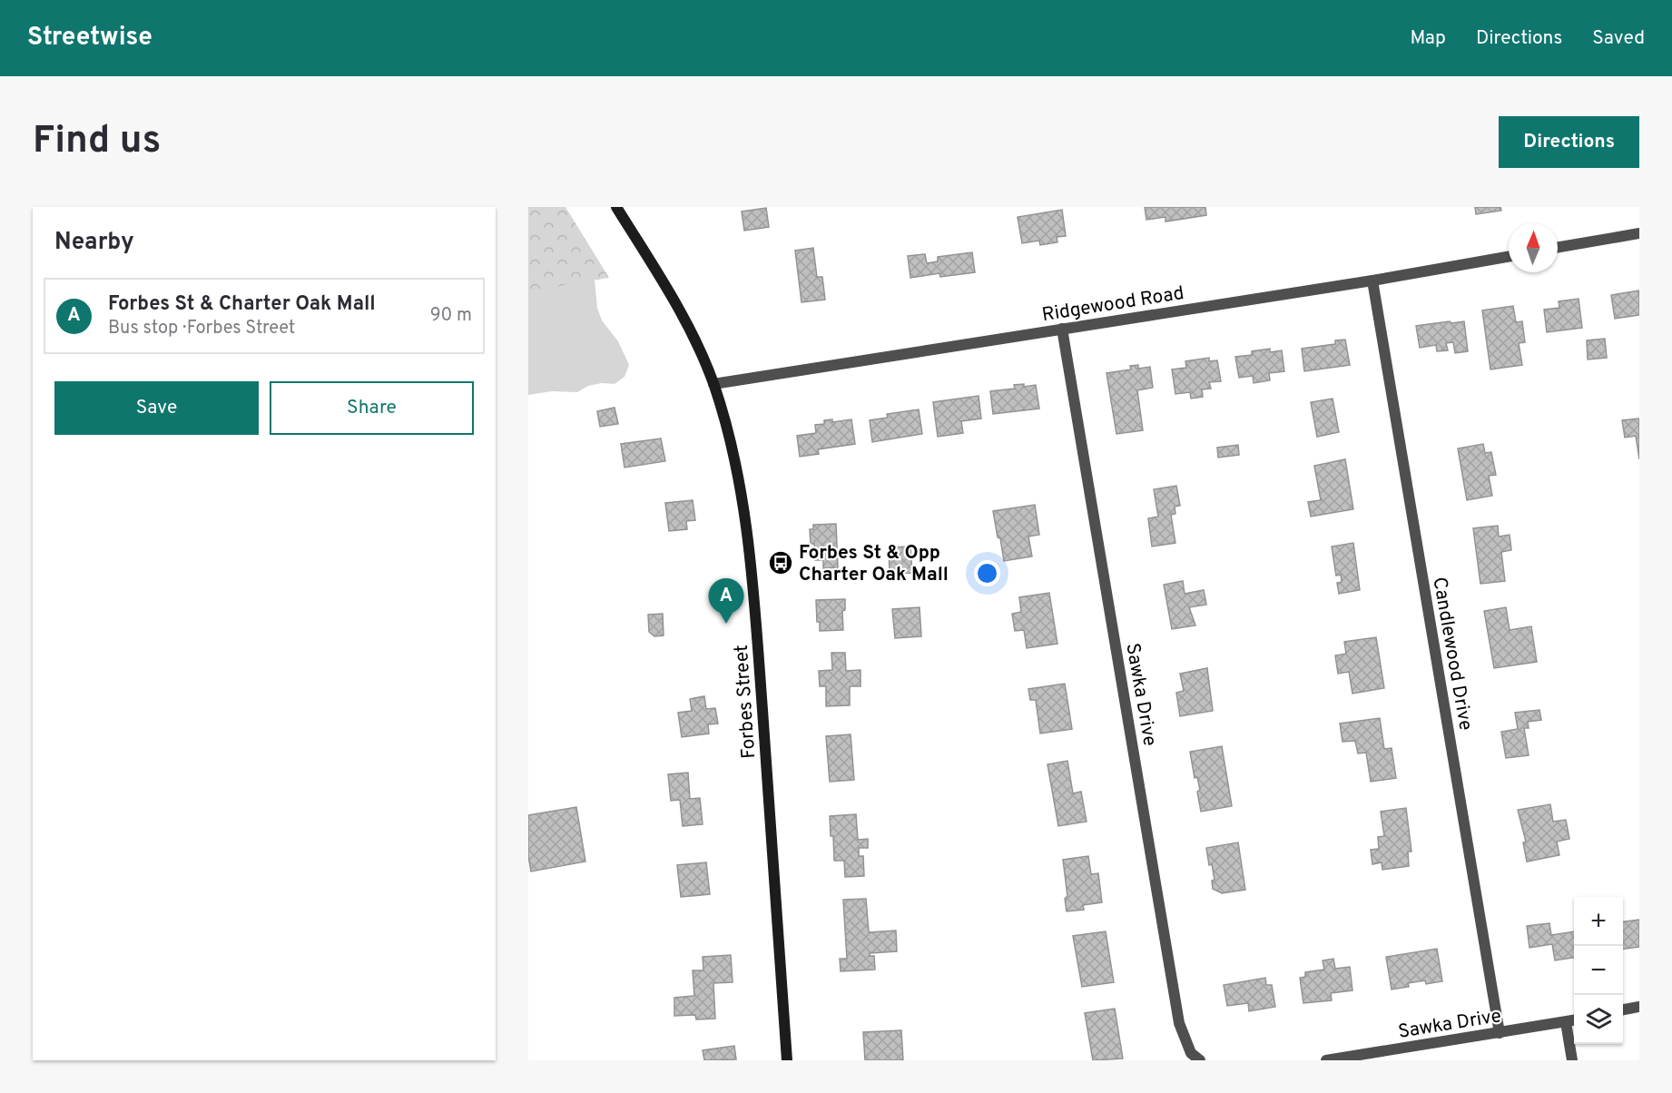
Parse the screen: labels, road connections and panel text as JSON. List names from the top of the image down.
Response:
{
  "streets": {
    "main road": ["Forbes Street"],
    "street": ["Ridgewood Road", "Candlewood Drive", "Sawka Drive"]
  },
  "crossings": [
    ["Ridgewood Road", "Candlewood Drive"],
    ["Ridgewood Road", "Sawka Drive"],
    ["Ridgewood Road", "Forbes Street"],
    ["Candlewood Drive", "Sawka Drive"]
  ],
  "places": {
    "bus stop": ["Forbes St & Opp Charter Oak Mall"]
  },
  "north": "top",
  "page": {
    "header": "Streetwise",
    "nav": ["Map", "Directions", "Saved"],
    "buttons": [
      "Directions",
      ["Save", "Share"]
    ],
    "title": "Find us",
    "heading": "Nearby",
    "list": [
      {
        "mark": "A",
        "name": "Forbes St & Charter Oak Mall",
        "note": "Bus stop · Forbes Street",
        "value": "90 m"
      }
    ],
    "pins": "A",
    "map_buttons": ["+", "−"]
  }
}
